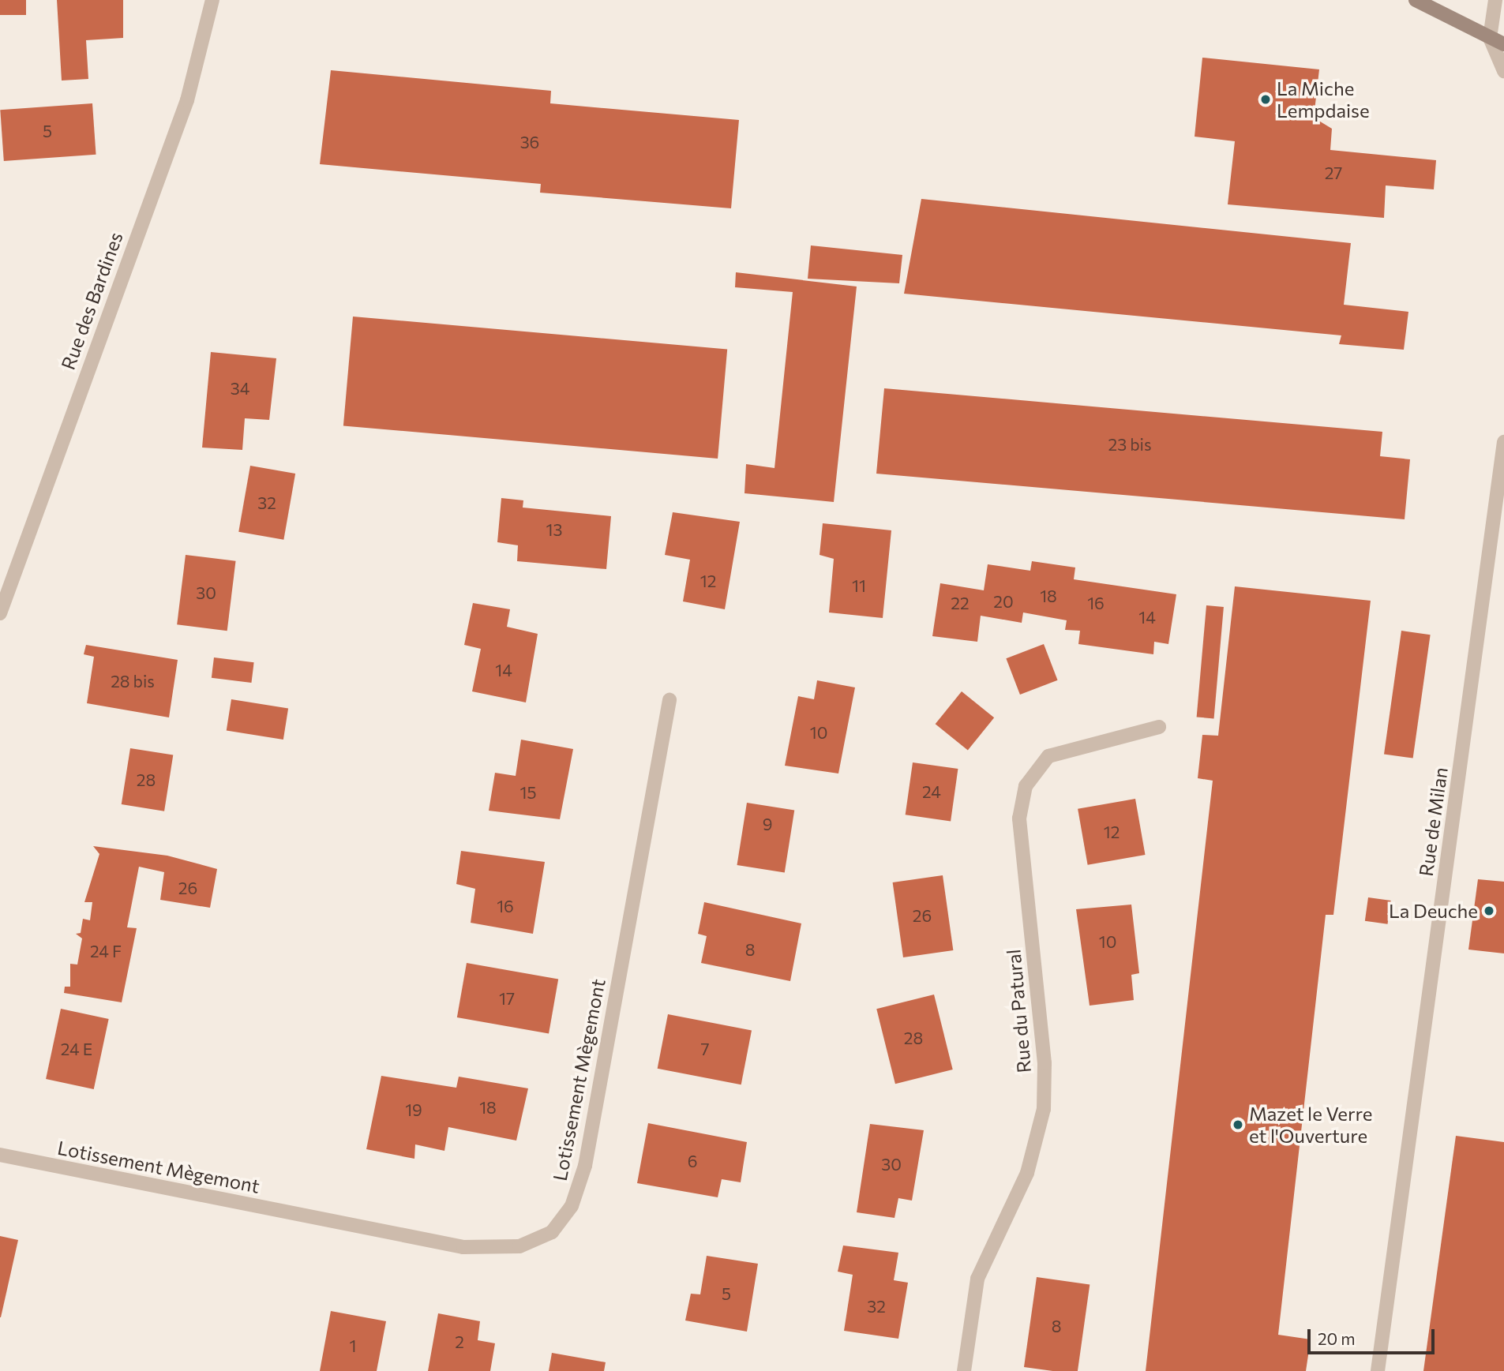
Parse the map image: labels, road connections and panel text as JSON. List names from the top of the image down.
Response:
{
  "streets": {
    "street": [
      "Rue des Bardines",
      "Rue de Milan",
      "Rue du Patural",
      "Lotissement Mègemont"
    ]
  },
  "places": ["La Miche Lempdaise", "La Deuche", "Mazet le Verre et l'Ouverture"],
  "house_numbers": [
    "5",
    "36",
    "27",
    "34",
    "23 bis",
    "32",
    "13",
    "12",
    "11",
    "30",
    "18",
    "20",
    "22",
    "16",
    "14",
    "14",
    "28 bis",
    "10",
    "28",
    "24",
    "15",
    "9",
    "12",
    "26",
    "16",
    "26",
    "10",
    "8",
    "24 F",
    "17",
    "28",
    "24 E",
    "7",
    "18",
    "19",
    "6",
    "30",
    "5",
    "32",
    "8",
    "2",
    "1"
  ],
  "scale_bar": "20 m"
}
